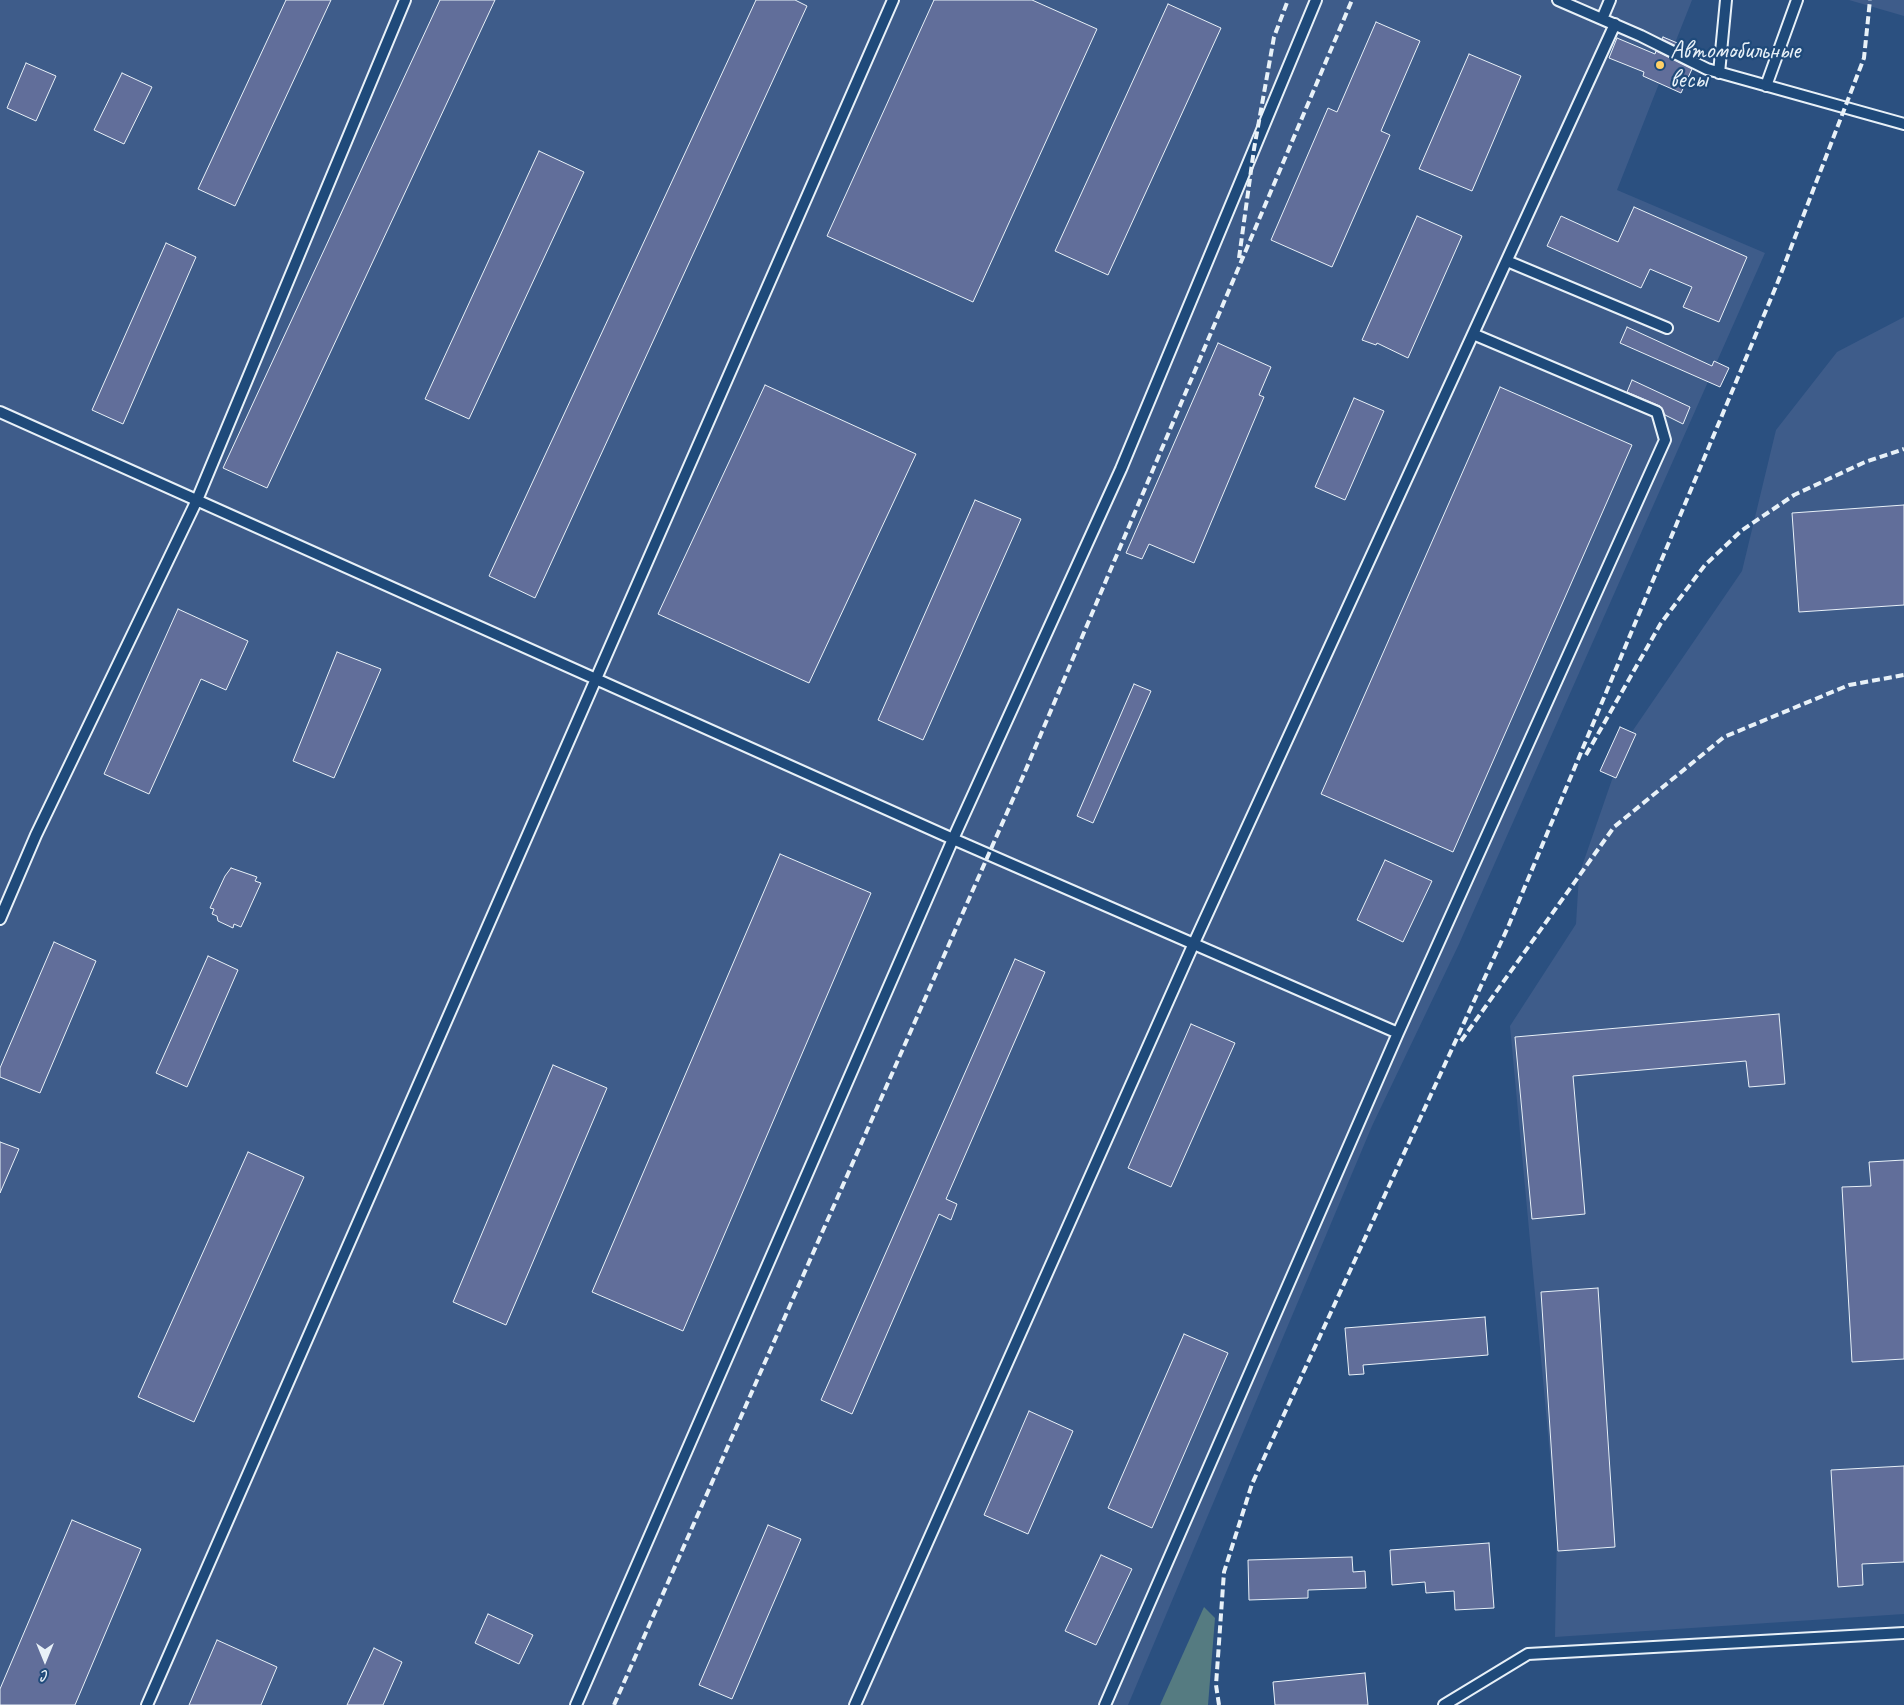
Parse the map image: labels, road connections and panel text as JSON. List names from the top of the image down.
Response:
{
  "places": ["Автомобильные весы"],
  "north": "bottom"
}
